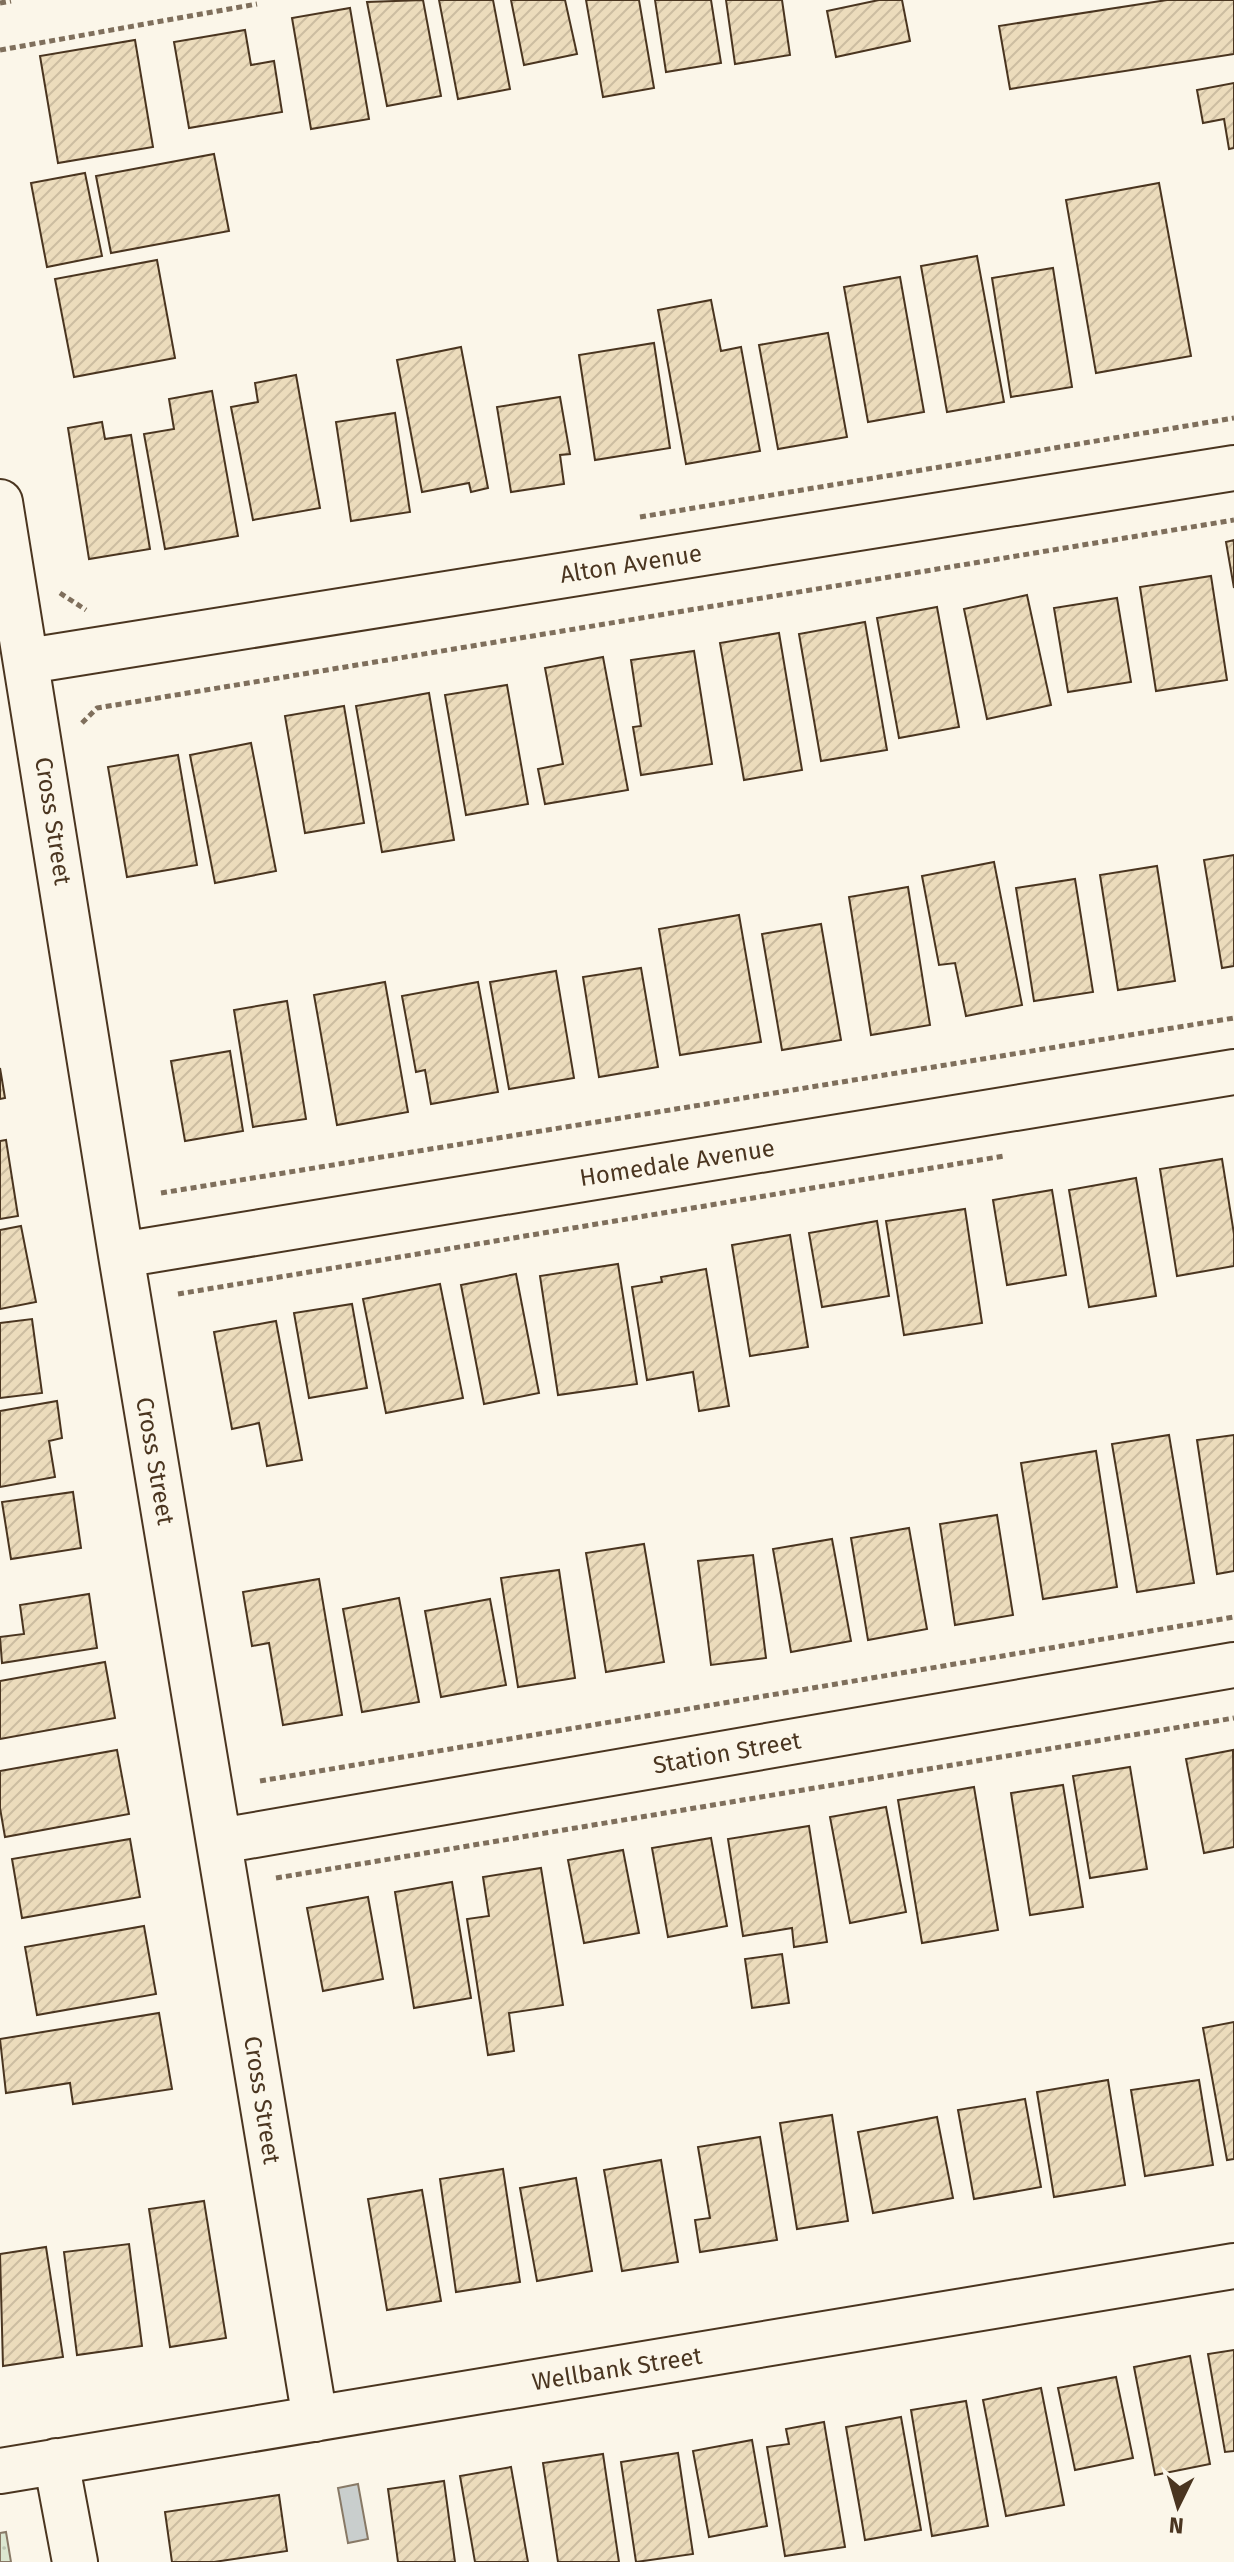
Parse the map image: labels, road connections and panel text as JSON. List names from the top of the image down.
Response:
{
  "streets": {
    "street": [
      "Alton Avenue",
      "Cross Street",
      "Homedale Avenue",
      "Station Street",
      "Wellbank Street"
    ]
  },
  "crossings": [
    ["Alton Avenue", "Cross Street"],
    ["Cross Street", "Homedale Avenue"],
    ["Cross Street", "Station Street"],
    ["Cross Street", "Wellbank Street"]
  ],
  "north": "bottom"
}
